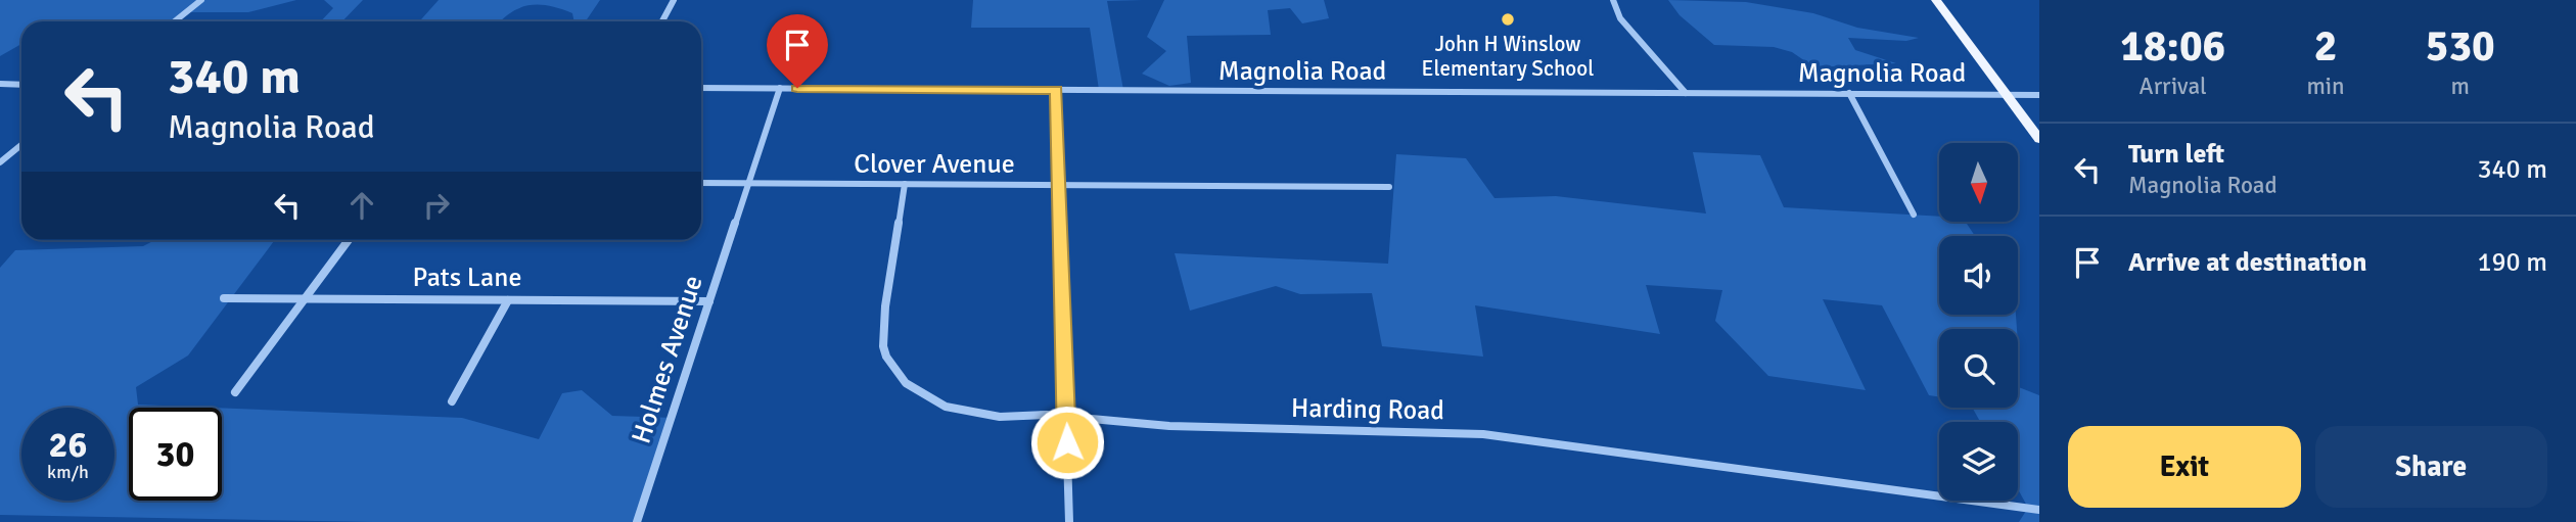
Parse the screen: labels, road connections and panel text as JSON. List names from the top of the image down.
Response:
{
  "streets": {
    "street": [
      "Magnolia Road",
      "Clover Avenue",
      "Pats Lane",
      "Holmes Avenue",
      "Harding Road"
    ]
  },
  "crossings": [
    ["Magnolia Road", "Holmes Avenue"],
    ["Clover Avenue", "Holmes Avenue"],
    ["Clover Avenue", "Harding Road"],
    ["Pats Lane", "Holmes Avenue"]
  ],
  "places": ["John H Winslow Elementary School"],
  "north": "bottom",
  "page": {
    "eta": [
      "18:06",
      "Arrival",
      "2",
      "min",
      "530",
      "m"
    ],
    "turn": ["340 m", "Magnolia Road"],
    "list": [
      {
        "name": "Turn left",
        "note": "Magnolia Road",
        "value": "340 m"
      },
      {
        "name": "Arrive at destination",
        "value": "190 m"
      }
    ],
    "speed": "26 km/h",
    "limit": "30",
    "buttons": ["Exit", "Share"]
  }
}
